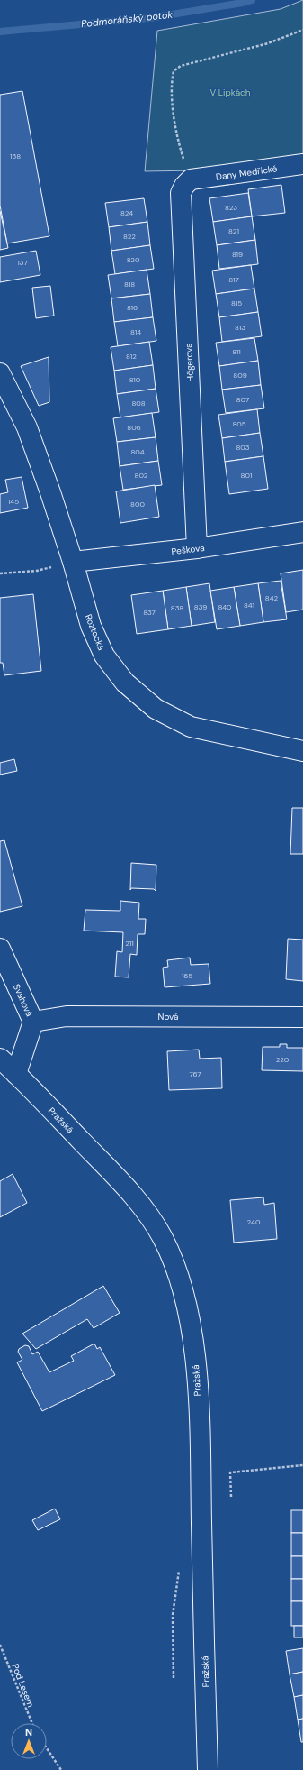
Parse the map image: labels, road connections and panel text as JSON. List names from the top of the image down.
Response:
{
  "streets": {
    "street": [
      "Dany Medřické",
      "Högerova",
      "Peškova",
      "Roztocká",
      "Svahová",
      "Nová",
      "Pražská"
    ],
    "path": ["Pod Lesem"]
  },
  "crossings": [
    ["Dany Medřické", "Högerova"],
    ["Högerova", "Peškova"],
    ["Peškova", "Roztocká"],
    ["Svahová", "Nová"],
    ["Svahová", "Pražská"]
  ],
  "water": ["Podmoráňský potok"],
  "parks": ["V Lipkách"],
  "house_numbers": [
    "138",
    "823",
    "824",
    "821",
    "822",
    "819",
    "820",
    "137",
    "817",
    "818",
    "815",
    "816",
    "813",
    "814",
    "811",
    "812",
    "809",
    "810",
    "807",
    "808",
    "805",
    "806",
    "803",
    "804",
    "802",
    "801",
    "145",
    "800",
    "842",
    "841",
    "839",
    "840",
    "838",
    "837",
    "211",
    "165",
    "220",
    "767",
    "240"
  ],
  "north": "top"
}
